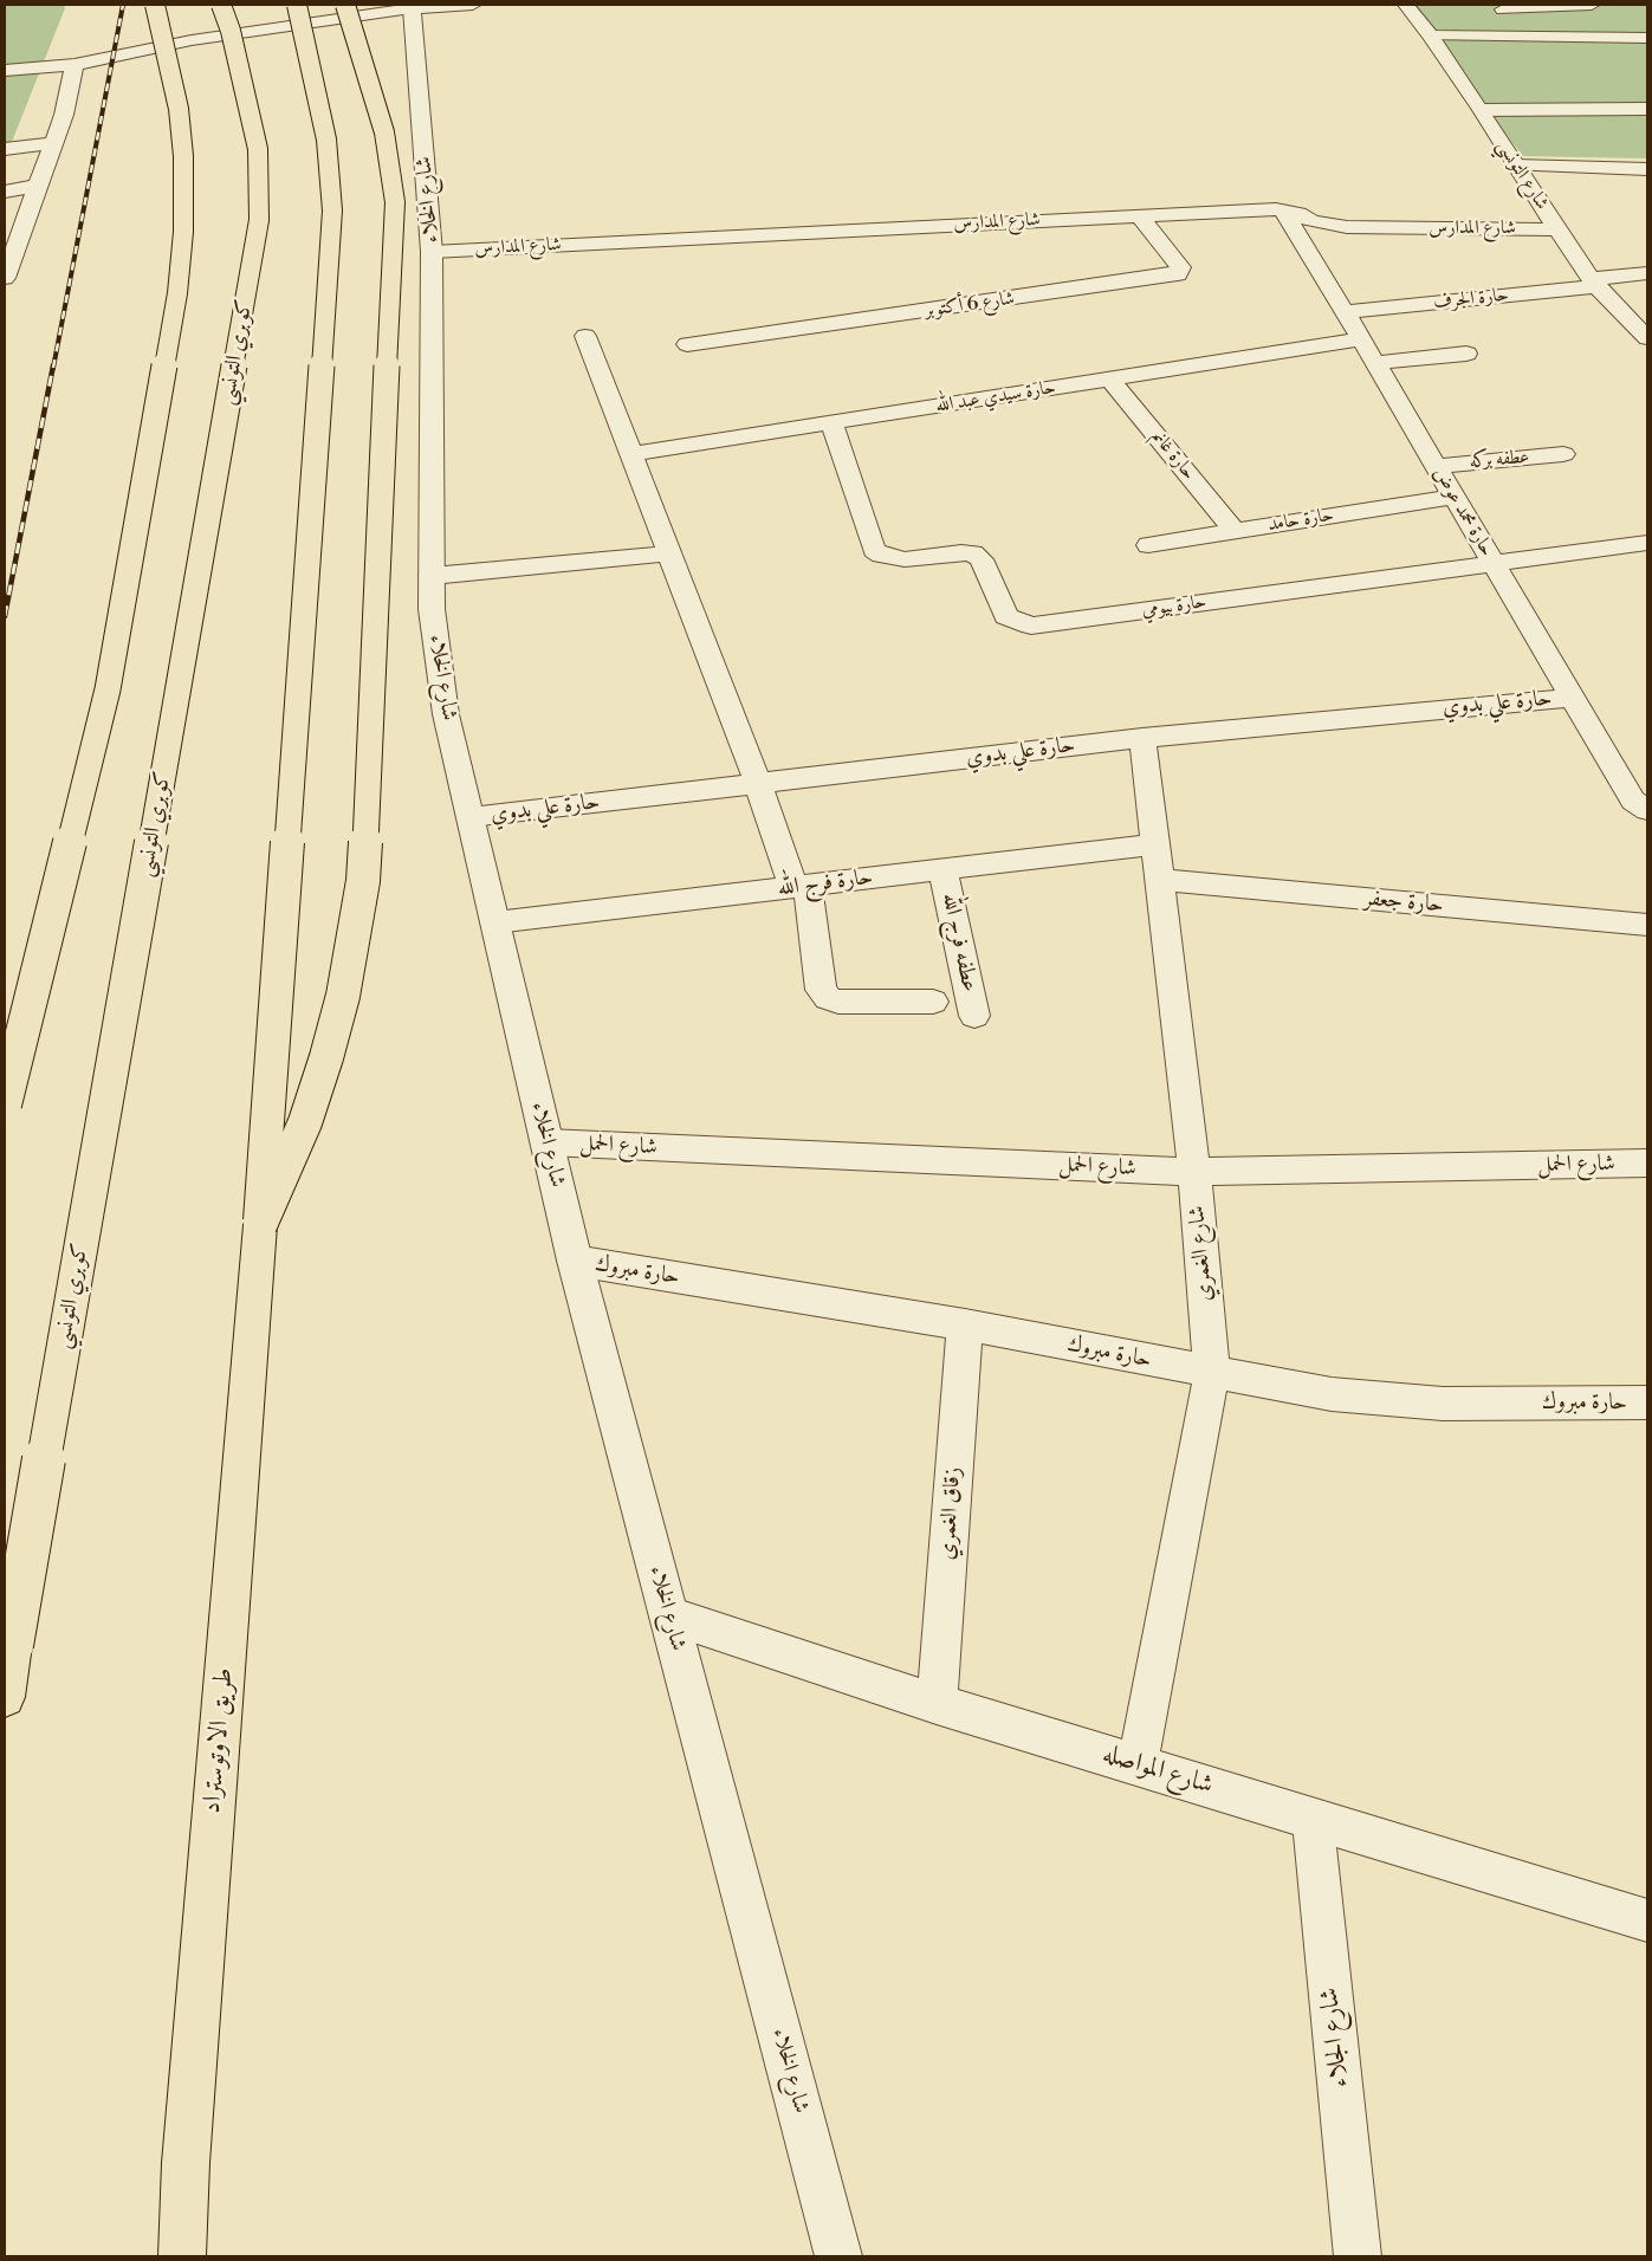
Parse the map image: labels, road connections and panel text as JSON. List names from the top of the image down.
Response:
{
  "streets": {
    "highway": ["كوبري التونسي", "طريق الاوتوستراد"],
    "street": [
      "شارع التونسي",
      "شارع الخلاء",
      "شارع المدارس",
      "حارة الجرف",
      "شارع 6 أكتوبر",
      "حارة سيدي عبد الله",
      "حارة غانم",
      "عطفه بركه",
      "حارة محمد عوض",
      "حارة حامد",
      "حارة بيومي",
      "حارة علي بدوي",
      "حارة فرج الله",
      "حارة جعفر",
      "عطفه فرج الله",
      "شارع الحمل",
      "شارع الغمري",
      "حارة مبروك",
      "زقاق الغمري",
      "شارع المواصله",
      "شارع الجلاء"
    ]
  },
  "crossings": [
    ["شارع التونسي", "شارع المدارس"],
    ["شارع التونسي", "حارة الجرف"],
    ["شارع الخلاء", "شارع المدارس"],
    ["شارع الخلاء", "حارة علي بدوي"],
    ["شارع الخلاء", "حارة فرج الله"],
    ["شارع الخلاء", "شارع الحمل"],
    ["شارع الخلاء", "حارة مبروك"],
    ["شارع الخلاء", "شارع المواصله"],
    ["شارع المدارس", "شارع 6 أكتوبر"],
    ["شارع المدارس", "حارة محمد عوض"],
    ["حارة الجرف", "حارة محمد عوض"],
    ["حارة سيدي عبد الله", "حارة غانم"],
    ["حارة سيدي عبد الله", "حارة محمد عوض"],
    ["حارة سيدي عبد الله", "حارة بيومي"],
    ["حارة غانم", "حارة حامد"],
    ["عطفه بركه", "حارة محمد عوض"],
    ["حارة محمد عوض", "حارة حامد"],
    ["حارة محمد عوض", "حارة بيومي"],
    ["حارة محمد عوض", "حارة علي بدوي"],
    ["حارة علي بدوي", "شارع الغمري"],
    ["حارة فرج الله", "عطفه فرج الله"],
    ["حارة فرج الله", "شارع الغمري"],
    ["حارة جعفر", "شارع الغمري"],
    ["شارع الحمل", "شارع الغمري"],
    ["شارع الغمري", "حارة مبروك"],
    ["شارع الغمري", "شارع المواصله"],
    ["حارة مبروك", "زقاق الغمري"],
    ["زقاق الغمري", "شارع المواصله"],
    ["شارع المواصله", "شارع الجلاء"]
  ]
}
